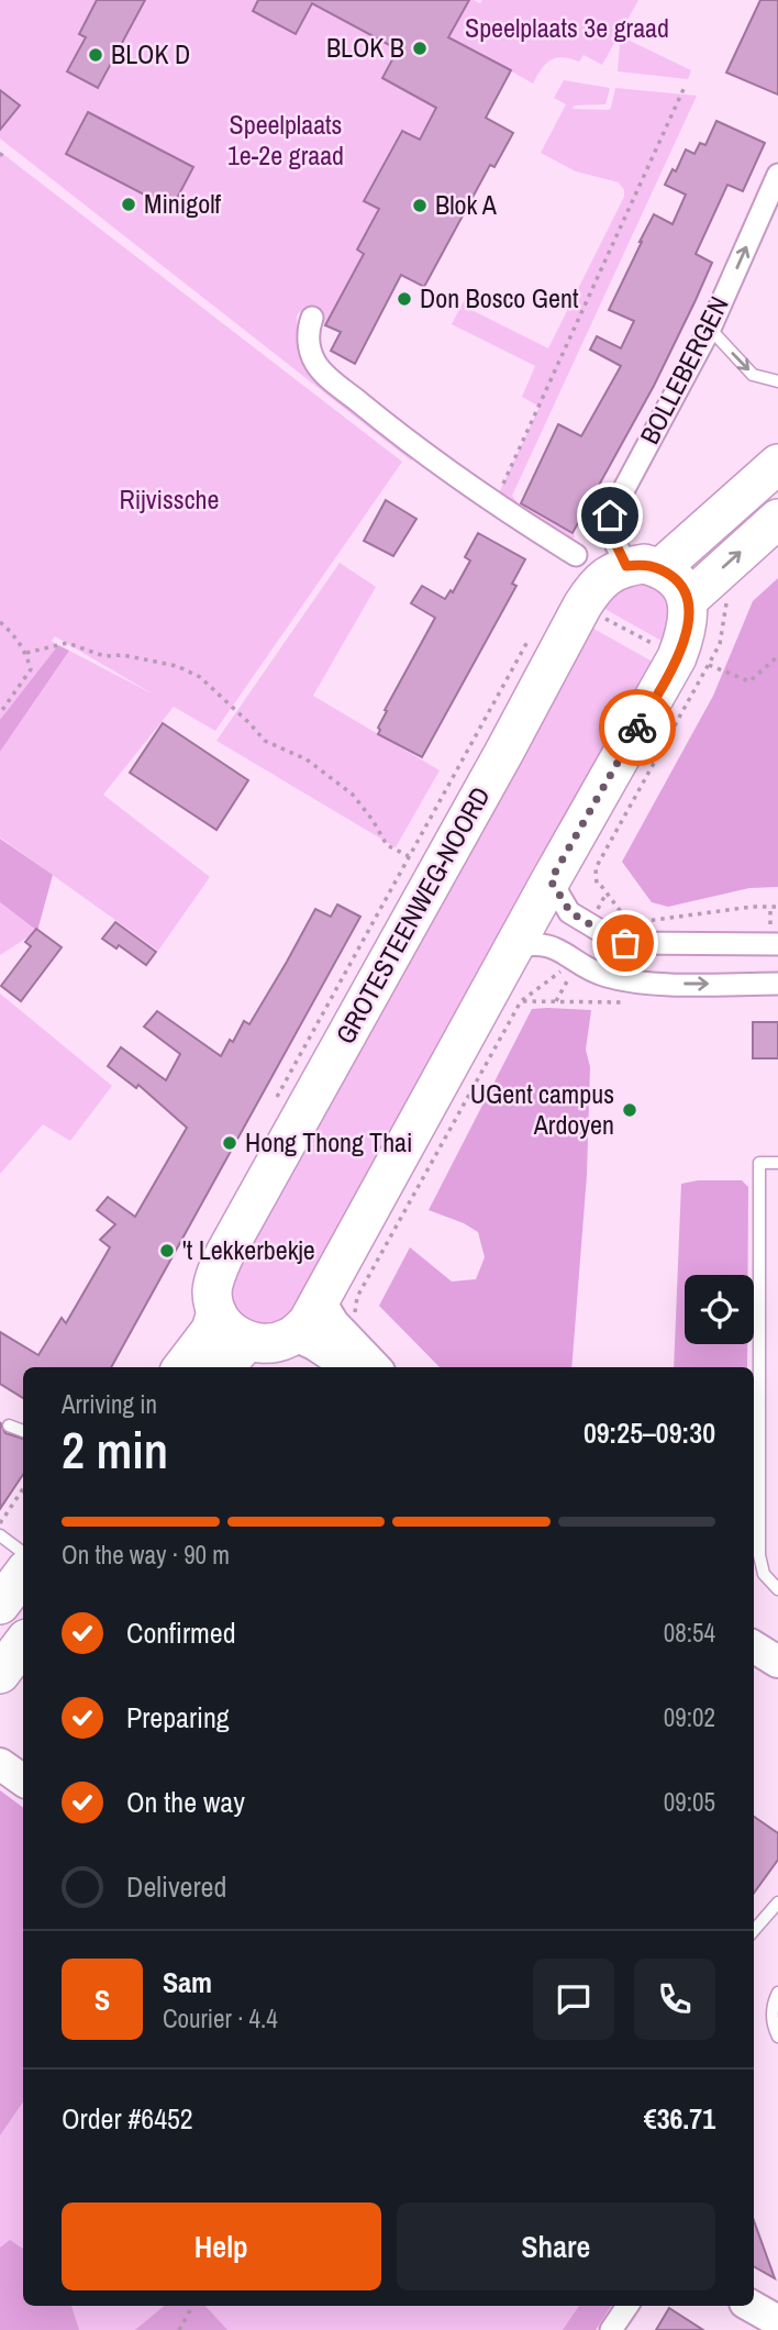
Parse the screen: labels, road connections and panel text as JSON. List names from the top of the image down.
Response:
{
  "streets": {
    "highway": ["GROTESTEENWEG-NOORD"],
    "street": ["BOLLEBERGEN"]
  },
  "crossings": [
    ["BOLLEBERGEN", "GROTESTEENWEG-NOORD"]
  ],
  "one_way": ["BOLLEBERGEN"],
  "parks": ["Speelplaats 3e graad", "Speelplaats 1e-2e graad", "Rijvissche"],
  "places": [
    "BLOK B",
    "BLOK D",
    "Minigolf",
    "Blok A",
    "Don Bosco Gent",
    "UGent campus Ardoyen",
    "Hong Thong Thai",
    "'t Lekkerbekje"
  ],
  "page": {
    "heading": ["2 min", "Arriving in", "09:25–09:30"],
    "panel": [
      "Sam",
      "Courier · 4.4",
      "Order #6452",
      "€36.71"
    ],
    "bar": "On the way · 90 m",
    "list": [
      ["Confirmed", "08:54"],
      ["Preparing", "09:02"],
      ["On the way", "09:05"],
      "Delivered"
    ],
    "round": "S",
    "buttons": ["Help", "Share"]
  }
}
